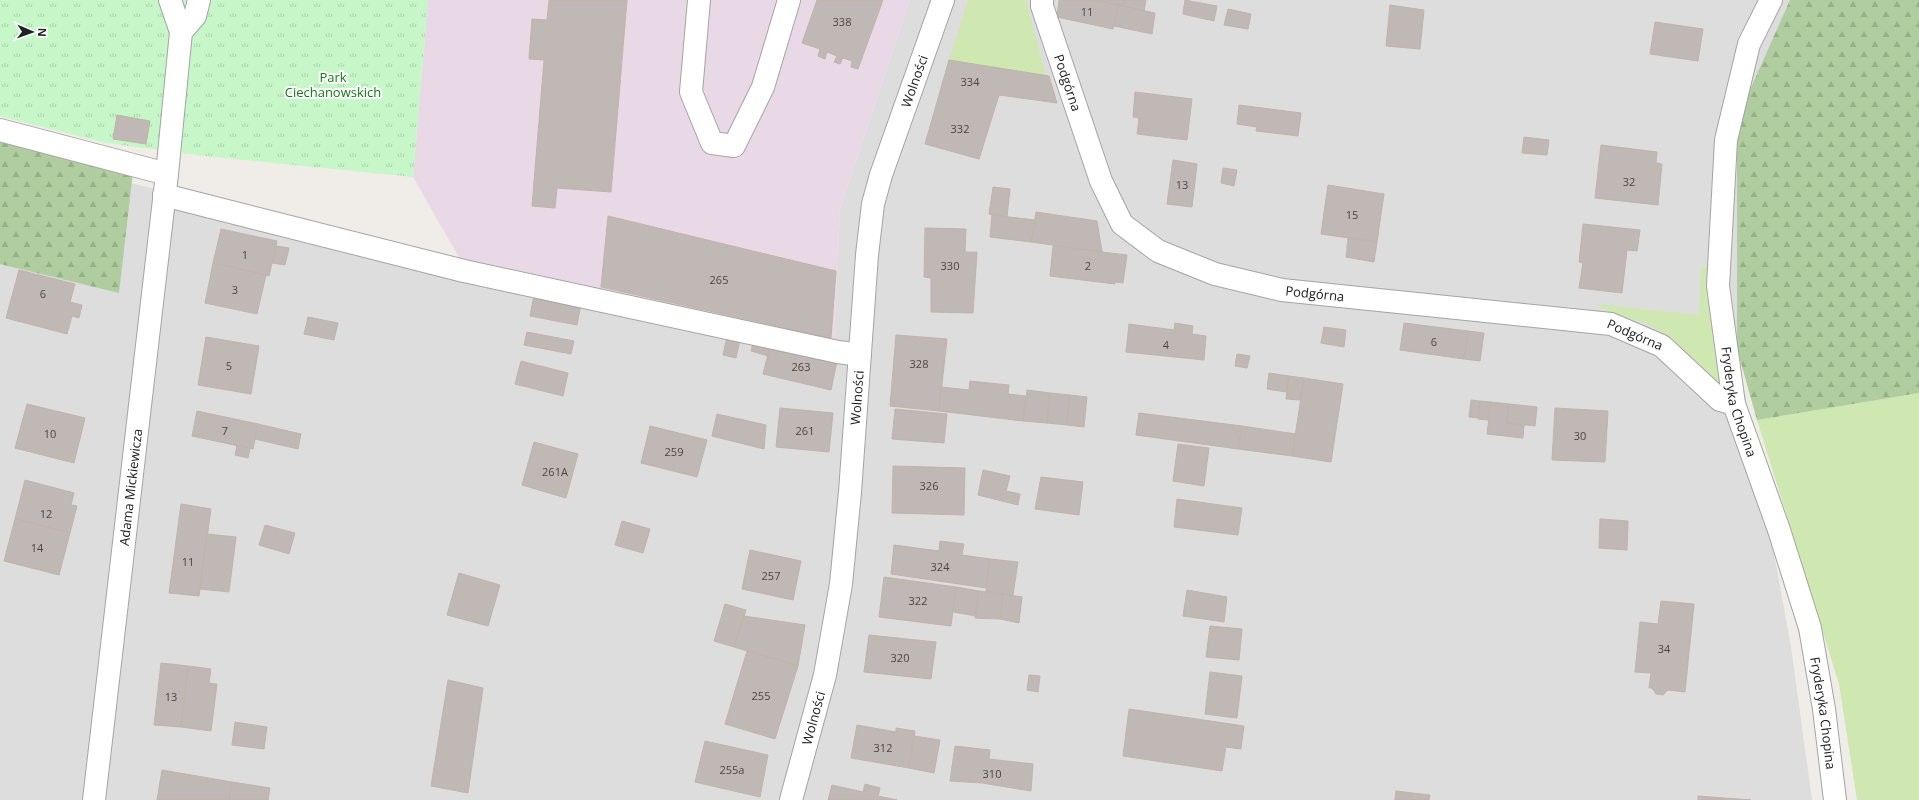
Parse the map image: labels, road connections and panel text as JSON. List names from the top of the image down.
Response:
{
  "streets": {
    "street": [
      "Wolności",
      "Podgórna",
      "Fryderyka Chopina",
      "Adama Mickiewicza"
    ]
  },
  "crossings": [
    ["Podgórna", "Fryderyka Chopina"]
  ],
  "parks": ["Park Ciechanowskich"],
  "house_numbers": [
    "11",
    "338",
    "334",
    "332",
    "32",
    "13",
    "15",
    "1",
    "330",
    "2",
    "265",
    "3",
    "6",
    "6",
    "4",
    "328",
    "5",
    "263",
    "7",
    "261",
    "10",
    "30",
    "259",
    "261A",
    "326",
    "12",
    "14",
    "11",
    "324",
    "257",
    "322",
    "34",
    "320",
    "255",
    "13",
    "312",
    "255a",
    "310"
  ],
  "north": "right"
}
